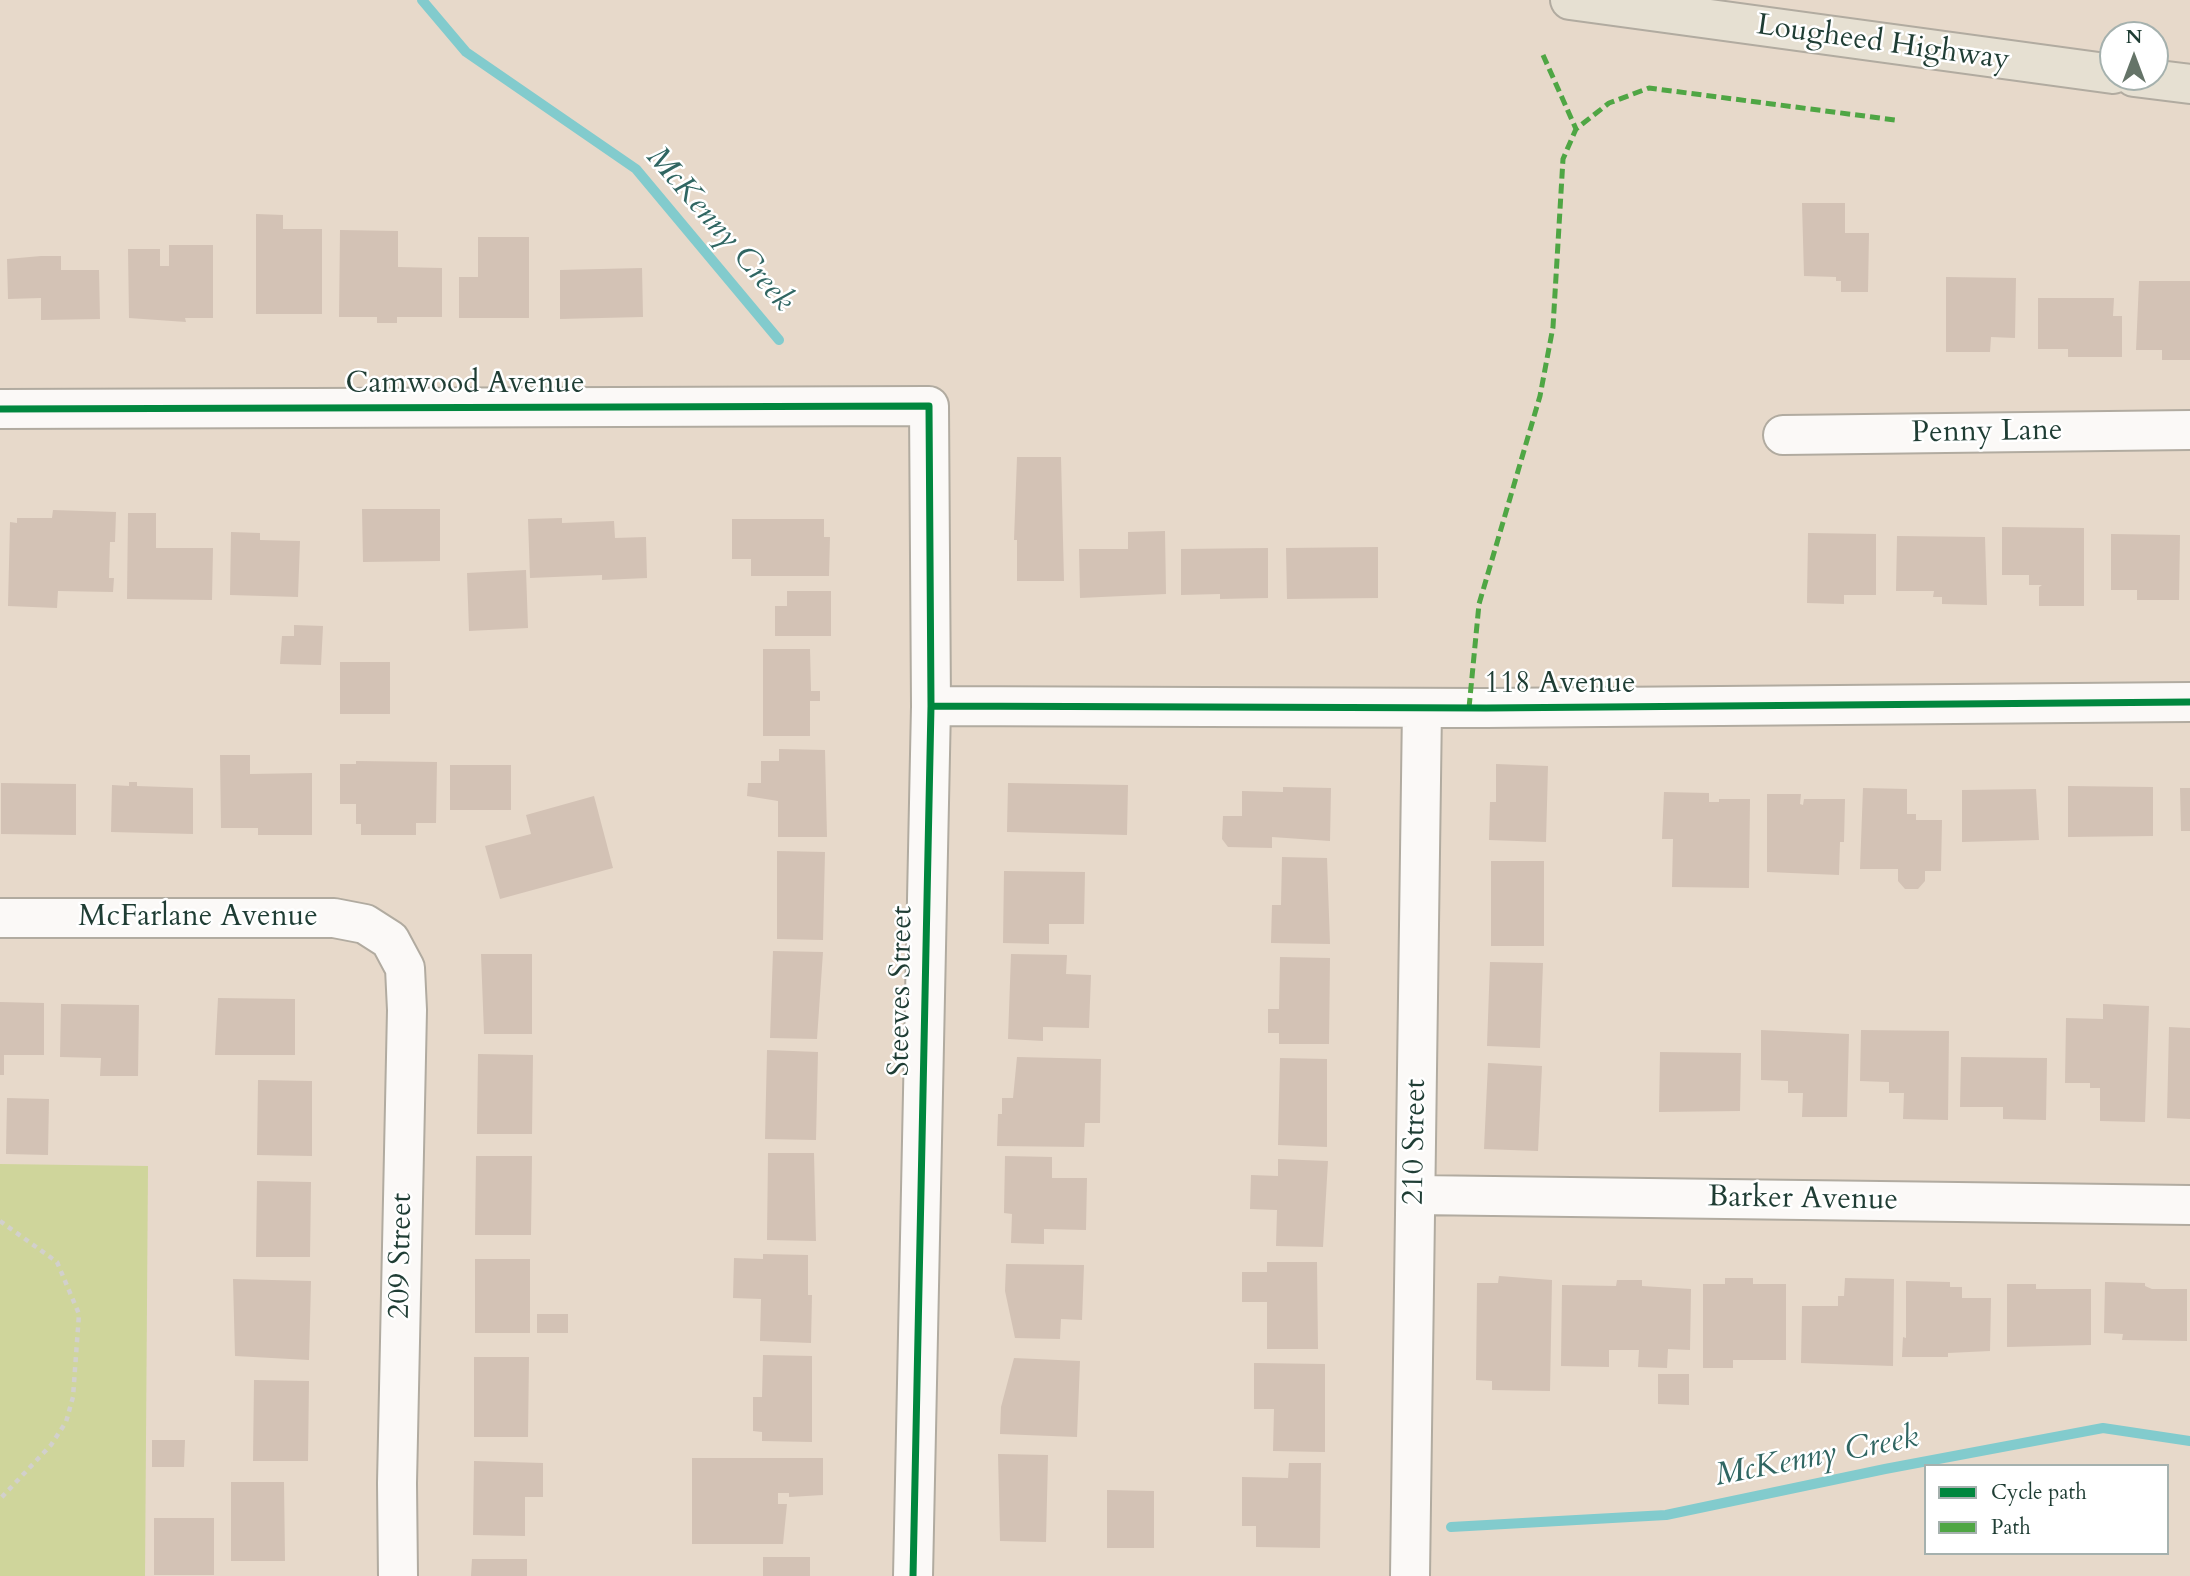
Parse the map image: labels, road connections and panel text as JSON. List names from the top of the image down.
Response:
{
  "streets": {
    "highway": ["Lougheed Highway"],
    "street": [
      "Camwood Avenue",
      "Penny Lane",
      "118 Avenue",
      "McFarlane Avenue",
      "Steeves Street",
      "210 Street",
      "Barker Avenue",
      "209 Street"
    ]
  },
  "crossings": [
    ["Camwood Avenue", "Steeves Street"],
    ["118 Avenue", "Steeves Street"],
    ["118 Avenue", "210 Street"],
    ["McFarlane Avenue", "209 Street"],
    ["210 Street", "Barker Avenue"]
  ],
  "water": ["McKenny Creek"],
  "legend": ["Cycle path", "Path"],
  "north": "top"
}
